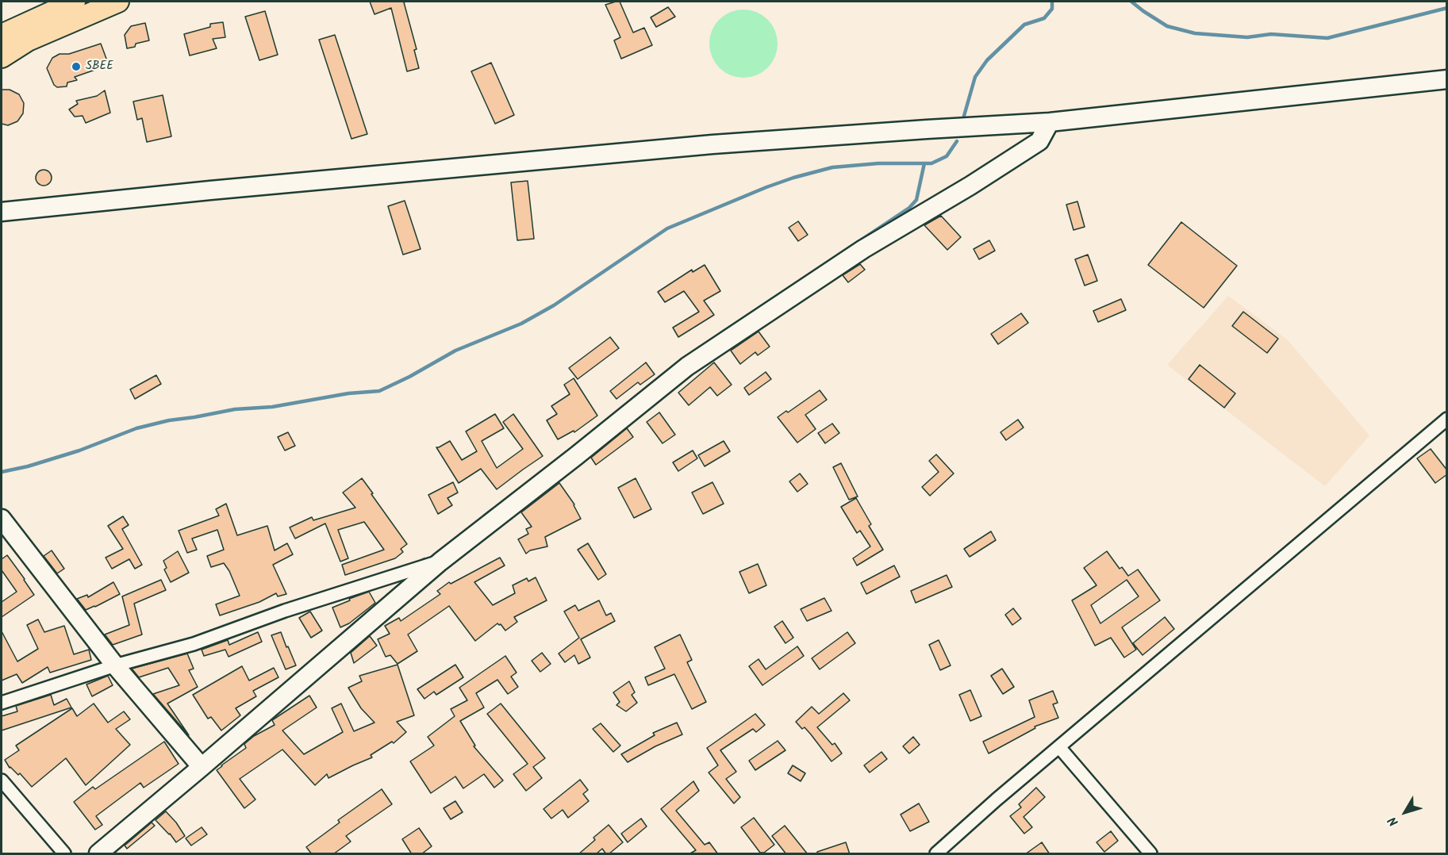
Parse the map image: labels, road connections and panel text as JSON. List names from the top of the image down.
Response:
{
  "places": ["SBEE"],
  "north": "bottom left"
}
